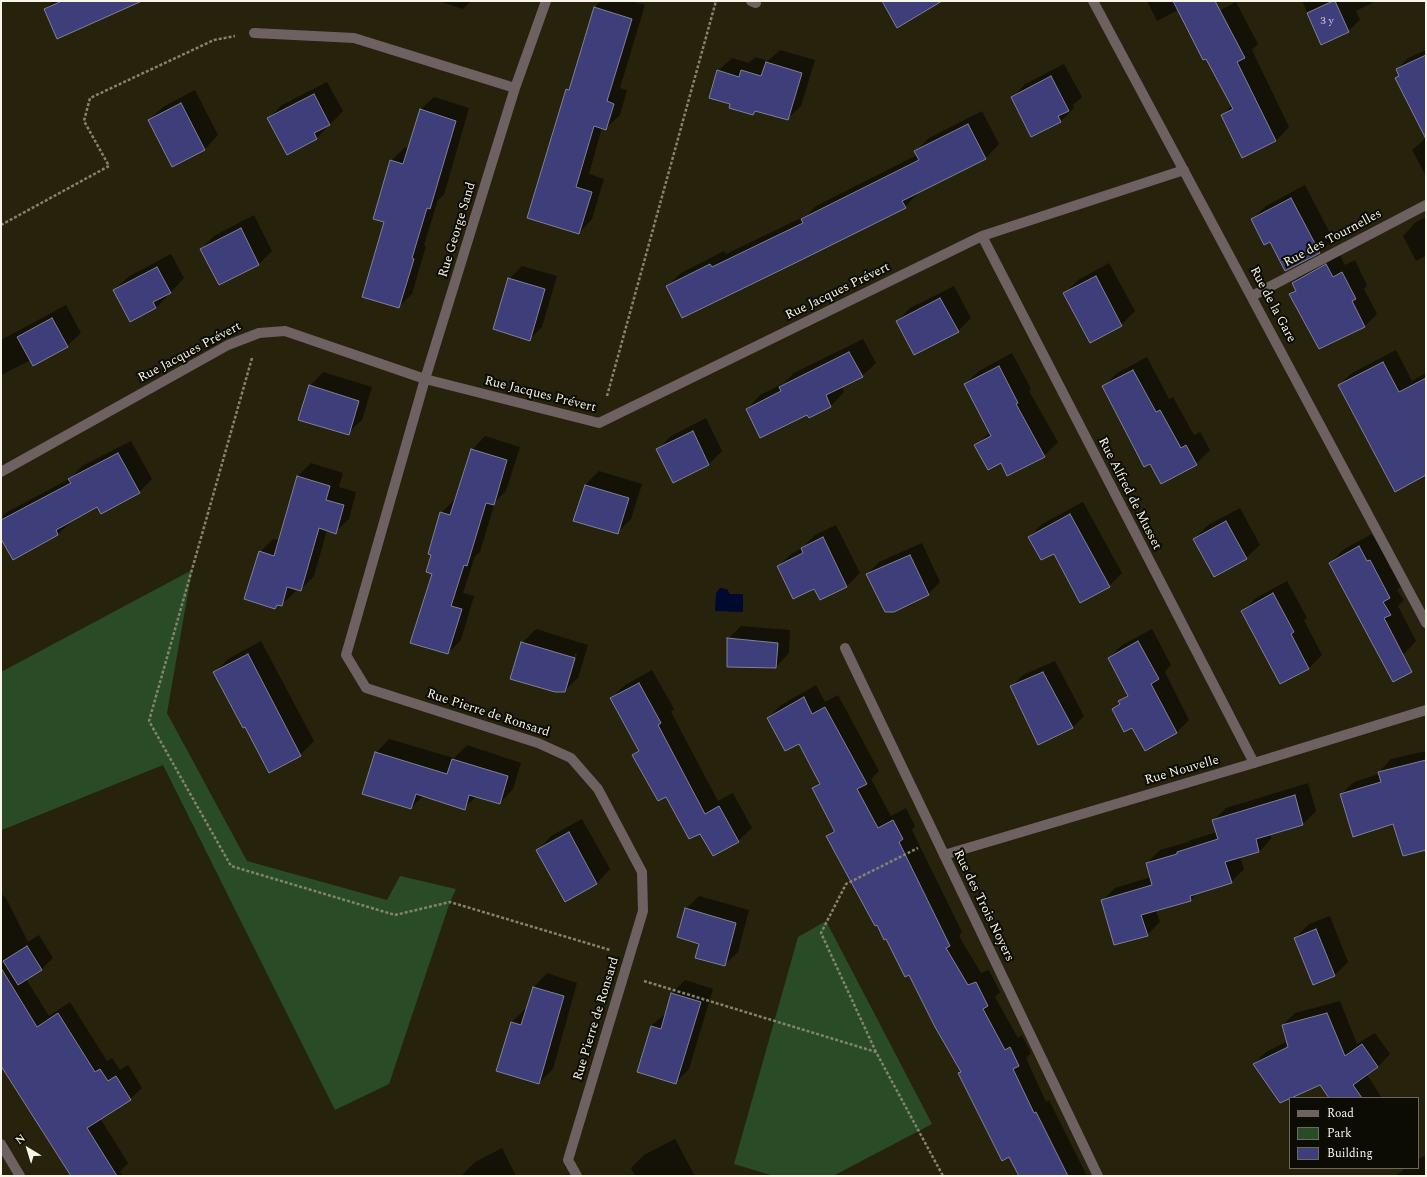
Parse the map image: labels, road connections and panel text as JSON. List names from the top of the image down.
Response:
{
  "streets": {
    "street": [
      "Rue George Sand",
      "Rue des Tournelles",
      "Rue Jacques Prévert",
      "Rue de la Gare",
      "Rue Alfred de Musset",
      "Rue Pierre de Ronsard",
      "Rue Nouvelle",
      "Rue des Trois Noyers"
    ]
  },
  "crossings": [
    ["Rue George Sand", "Rue Jacques Prévert"],
    ["Rue George Sand", "Rue Pierre de Ronsard"],
    ["Rue des Tournelles", "Rue de la Gare"],
    ["Rue Jacques Prévert", "Rue de la Gare"],
    ["Rue Jacques Prévert", "Rue Alfred de Musset"],
    ["Rue Jacques Prévert", "Rue Pierre de Ronsard"],
    ["Rue Alfred de Musset", "Rue Nouvelle"],
    ["Rue Nouvelle", "Rue des Trois Noyers"]
  ],
  "house_numbers": ["3 y"],
  "legend": ["Road", "Park", "Building"],
  "north": "top left"
}
